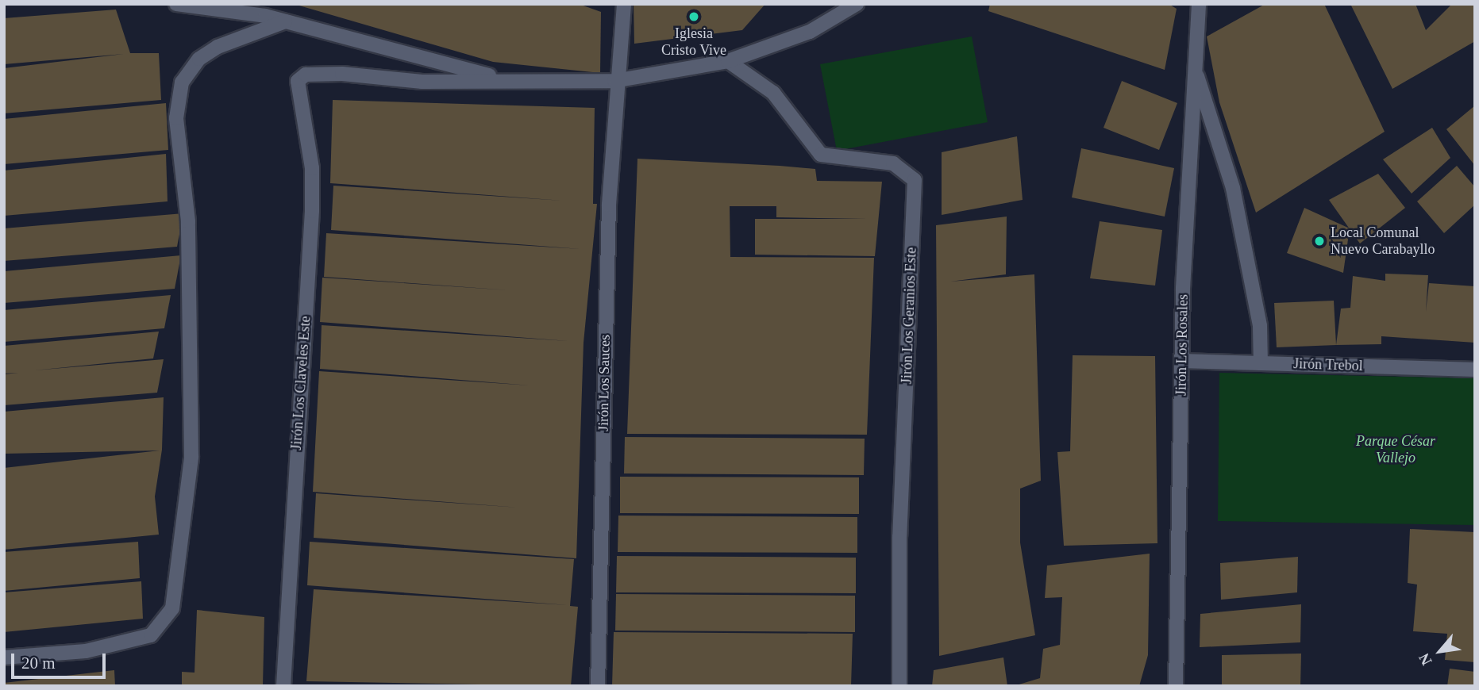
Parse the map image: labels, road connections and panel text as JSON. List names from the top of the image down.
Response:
{
  "streets": {
    "street": [
      "Jirón Los Geranios Este",
      "Jirón Los Rosales",
      "Jirón Trebol",
      "Jirón Los Claveles Este",
      "Jirón Los Sauces"
    ]
  },
  "crossings": [
    ["Jirón Los Rosales", "Jirón Trebol"]
  ],
  "parks": ["Parque César Vallejo"],
  "places": ["Iglesia Cristo Vive", "Local Comunal Nuevo Carabayllo"],
  "scale_bar": "20 m",
  "north": "bottom left"
}
